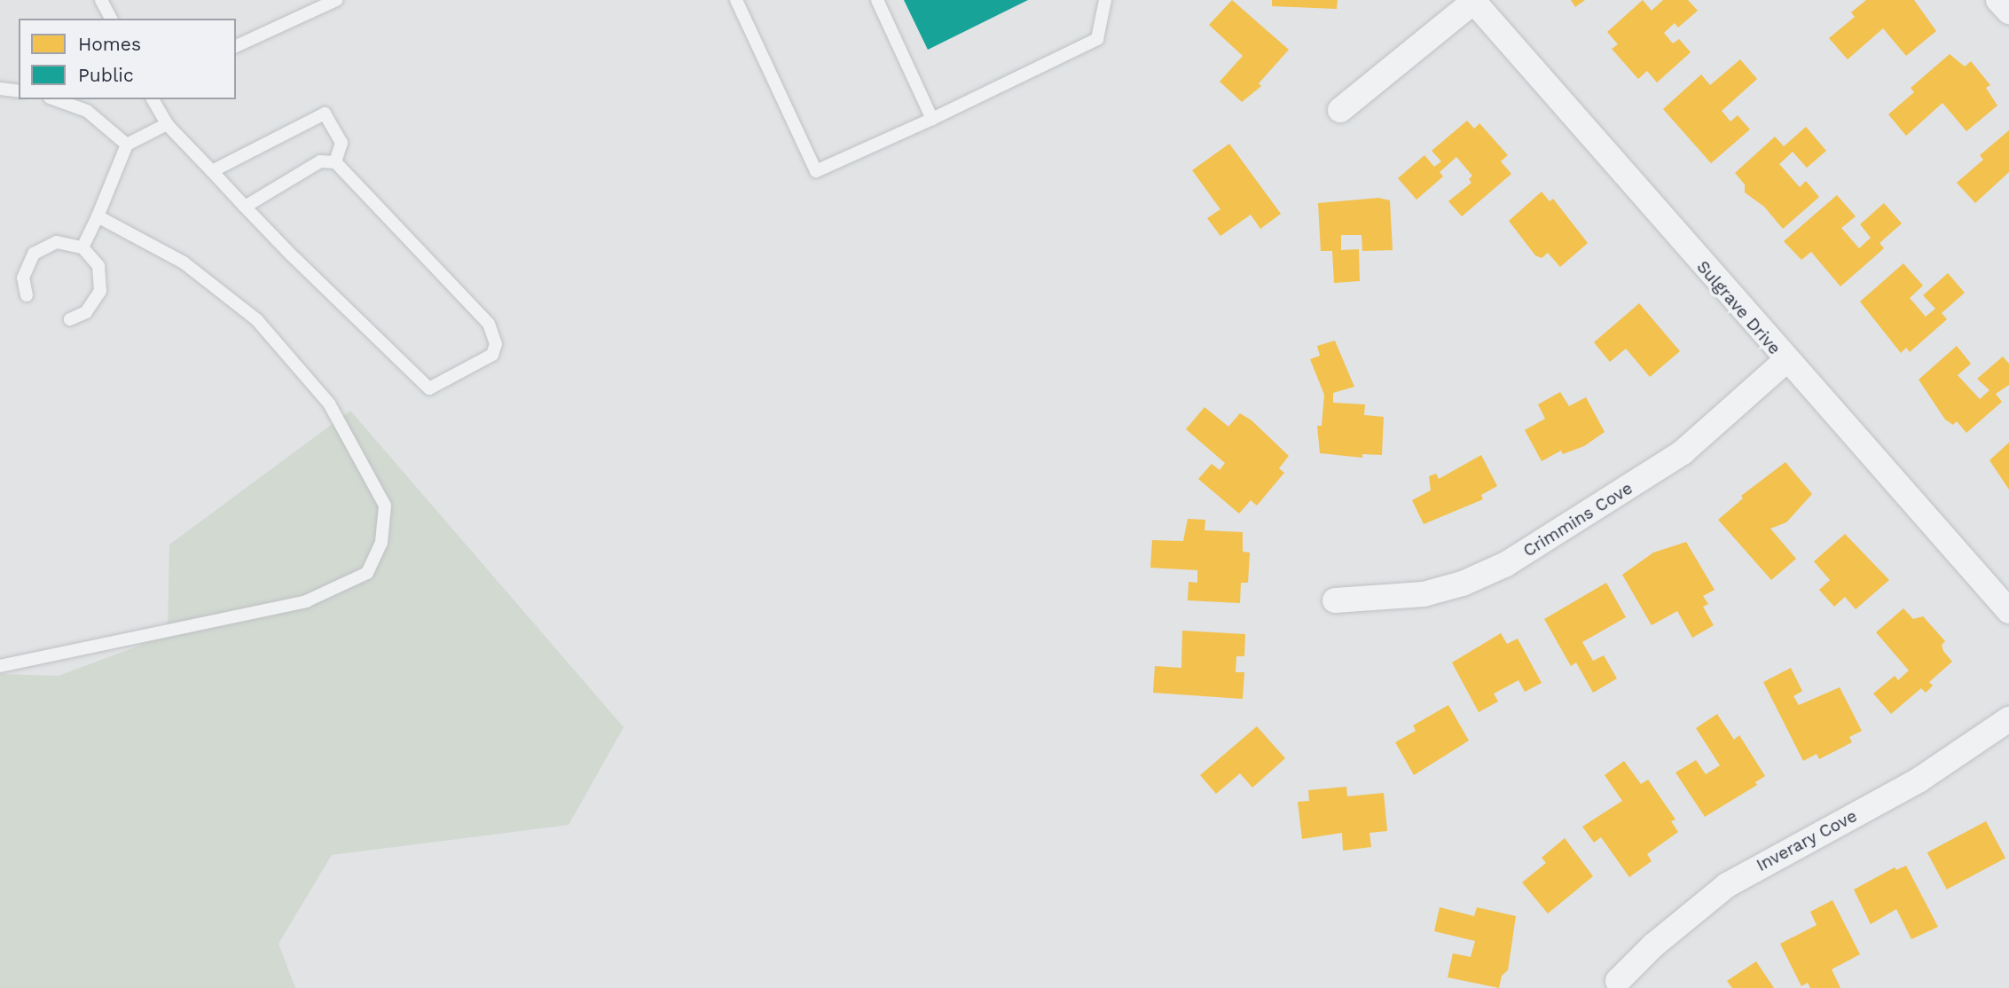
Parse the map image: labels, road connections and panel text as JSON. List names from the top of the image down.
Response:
{
  "streets": {
    "street": ["Sulgrave Drive", "Crimmins Cove", "Inverary Cove"]
  },
  "crossings": [
    ["Sulgrave Drive", "Crimmins Cove"]
  ],
  "legend": ["Homes", "Public"]
}
